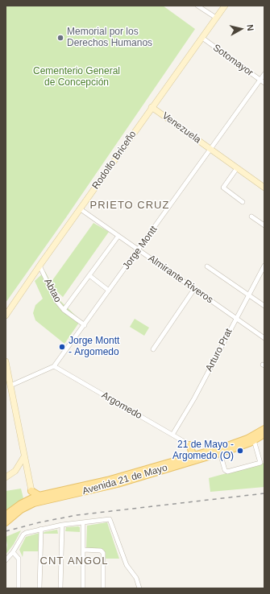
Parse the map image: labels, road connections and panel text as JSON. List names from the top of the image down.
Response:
{
  "streets": {
    "main road": ["Avenida 21 de Mayo"],
    "street": [
      "Sotomayor",
      "Venezuela",
      "Rodolfo Briceño",
      "Jorge Montt",
      "Almirante Riveros",
      "Abtao",
      "Arturo Prat",
      "Argomedo"
    ]
  },
  "crossings": [
    ["Sotomayor", "Rodolfo Briceño"],
    ["Sotomayor", "Jorge Montt"],
    ["Venezuela", "Rodolfo Briceño"],
    ["Venezuela", "Jorge Montt"],
    ["Rodolfo Briceño", "Almirante Riveros"],
    ["Rodolfo Briceño", "Abtao"],
    ["Jorge Montt", "Almirante Riveros"],
    ["Jorge Montt", "Abtao"],
    ["Jorge Montt", "Argomedo"],
    ["Almirante Riveros", "Arturo Prat"],
    ["Arturo Prat", "Argomedo"]
  ],
  "districts": ["PRIETO CRUZ", "CNT ANGOL"],
  "parks": ["Cementerio General de Concepción"],
  "places": ["Memorial por los Derechos Humanos", "Jorge Montt - Argomedo", "21 de Mayo - Argomedo (O)"],
  "north": "right"
}
